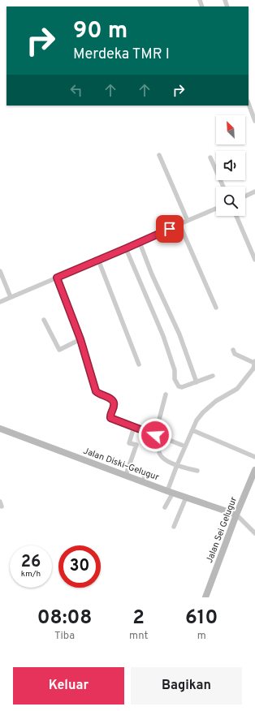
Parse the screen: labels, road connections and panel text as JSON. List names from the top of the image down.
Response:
{
  "streets": {
    "main road": ["Jalan Diski–Gelugur", "Jalan Sei Gelugur"]
  },
  "crossings": [
    ["Jalan Diski–Gelugur", "Jalan Sei Gelugur"]
  ],
  "north": "top left",
  "page": {
    "turn": ["90 m", "Merdeka TMR I"],
    "speed": "26 km/h",
    "limit": "30",
    "eta": [
      "08:08",
      "Tiba",
      "2",
      "mnt",
      "610",
      "m"
    ],
    "buttons": ["Keluar", "Bagikan"]
  }
}
